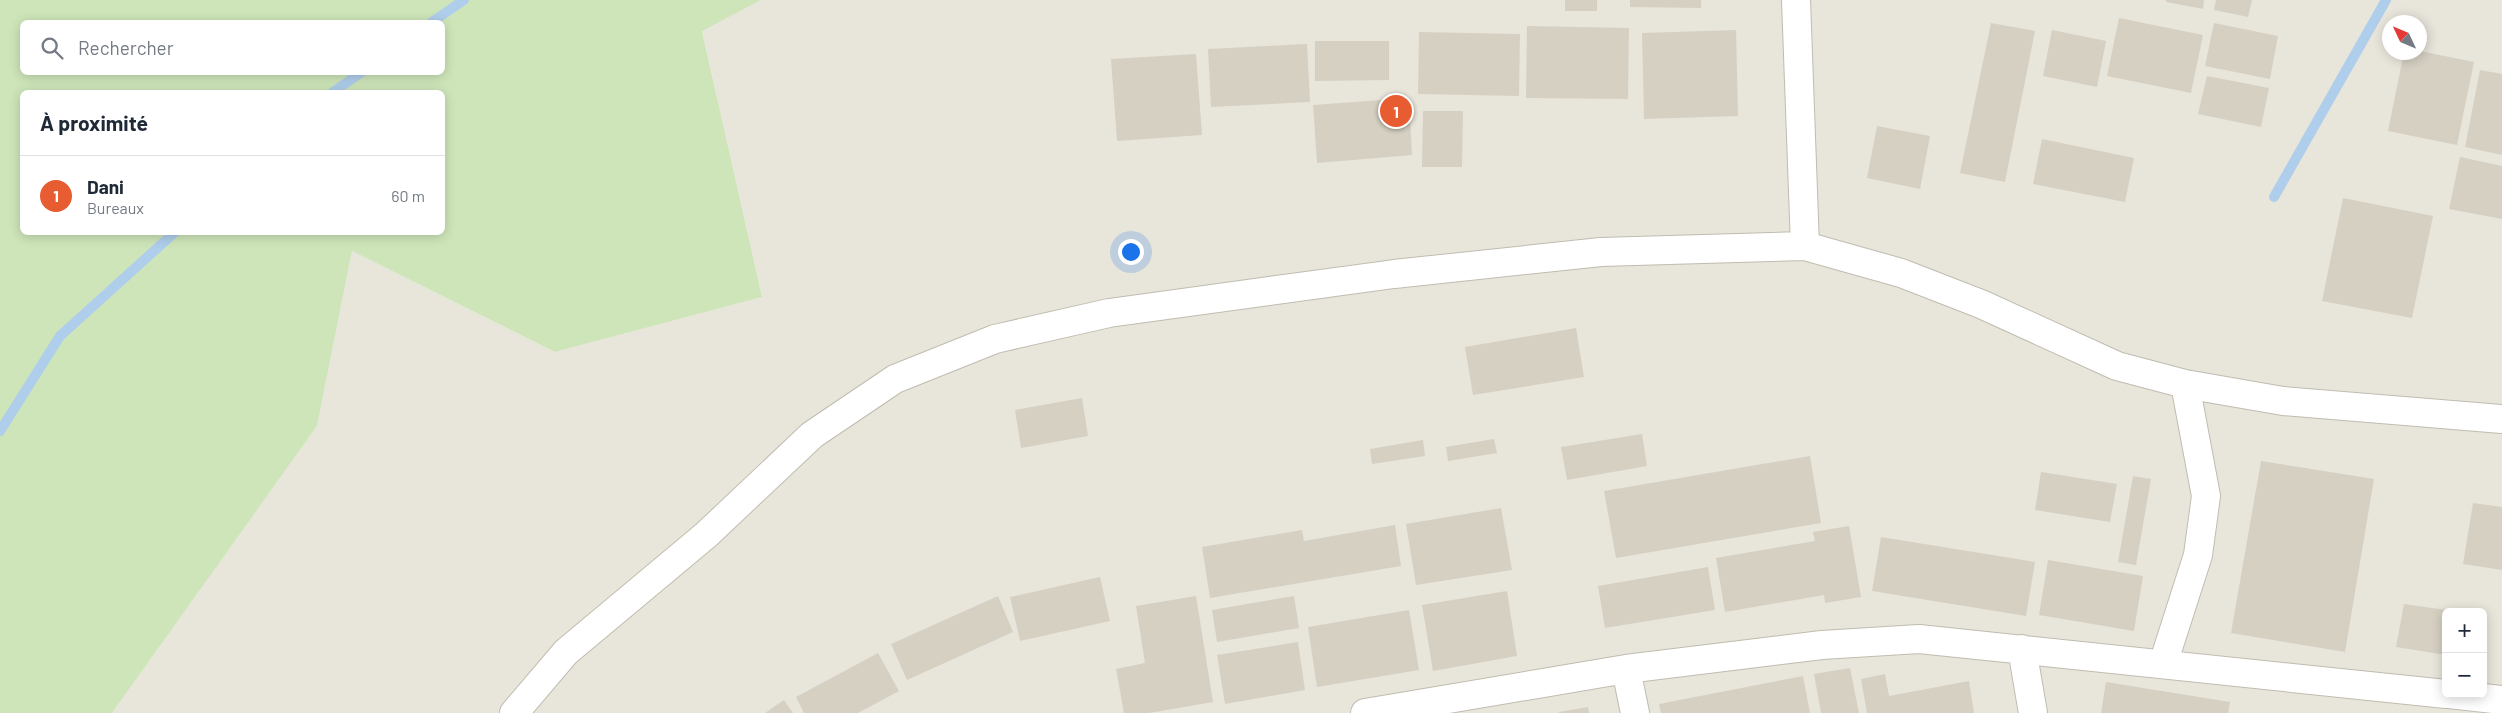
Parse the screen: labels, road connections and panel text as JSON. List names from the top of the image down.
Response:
{
  "north": "top left",
  "page": {
    "search": "Rechercher",
    "heading": "À proximité",
    "pins": "1",
    "list": [
      {
        "mark": "1",
        "name": "Dani",
        "note": "Bureaux",
        "value": "60 m"
      }
    ],
    "map_buttons": ["+", "−"]
  }
}
